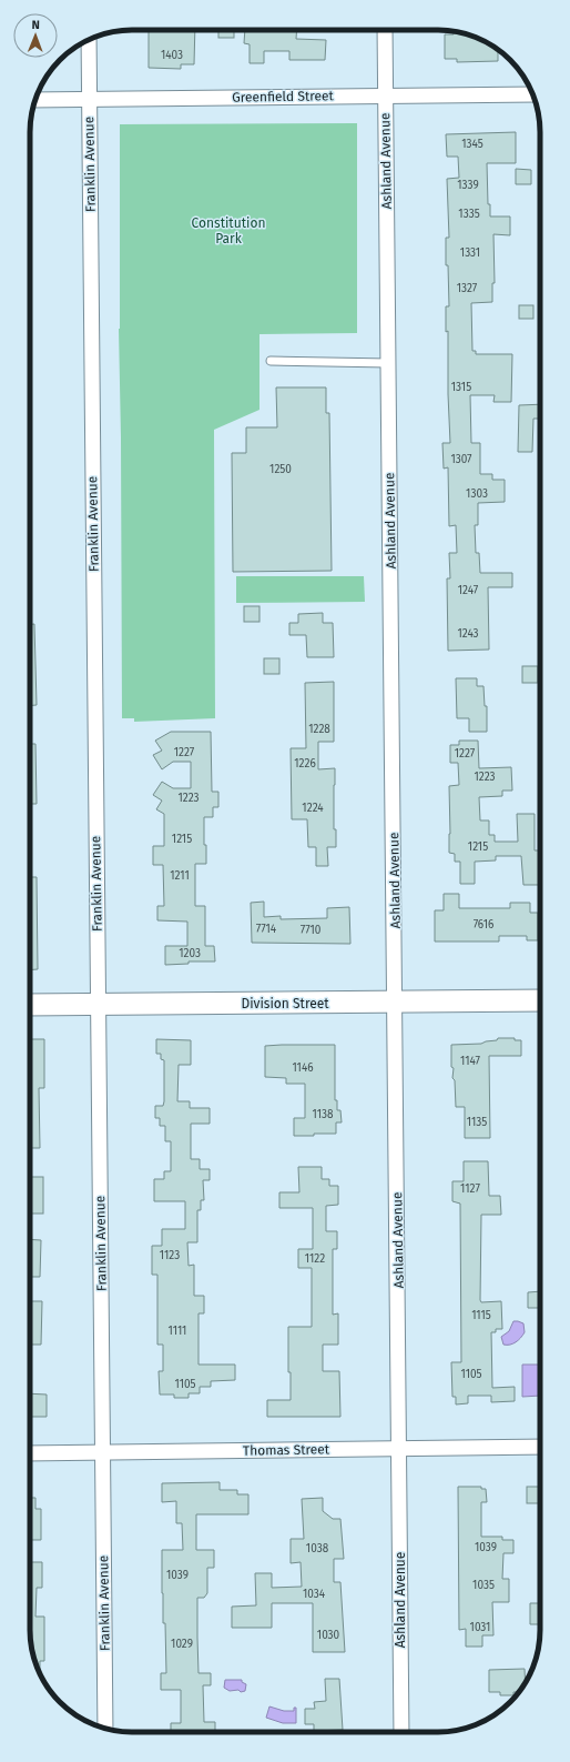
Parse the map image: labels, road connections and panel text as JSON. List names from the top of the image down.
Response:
{
  "streets": {
    "street": [
      "Greenfield Street",
      "Ashland Avenue",
      "Franklin Avenue",
      "Division Street",
      "Thomas Street"
    ]
  },
  "crossings": [
    ["Greenfield Street", "Ashland Avenue"],
    ["Greenfield Street", "Franklin Avenue"],
    ["Ashland Avenue", "Division Street"],
    ["Ashland Avenue", "Thomas Street"],
    ["Franklin Avenue", "Division Street"],
    ["Franklin Avenue", "Thomas Street"]
  ],
  "parks": ["Constitution Park"],
  "house_numbers": [
    "1403",
    "1345",
    "1339",
    "1335",
    "1331",
    "1327",
    "1315",
    "1307",
    "1250",
    "1303",
    "1247",
    "1243",
    "1228",
    "1227",
    "1227",
    "1226",
    "1223",
    "1223",
    "1224",
    "1215",
    "1215",
    "1211",
    "7616",
    "7714",
    "7710",
    "1203",
    "1147",
    "1146",
    "1138",
    "1135",
    "1127",
    "1123",
    "1122",
    "1115",
    "1111",
    "1105",
    "1105",
    "1039",
    "1038",
    "1039",
    "1035",
    "1034",
    "1031",
    "1030",
    "1029"
  ],
  "north": "top"
}
